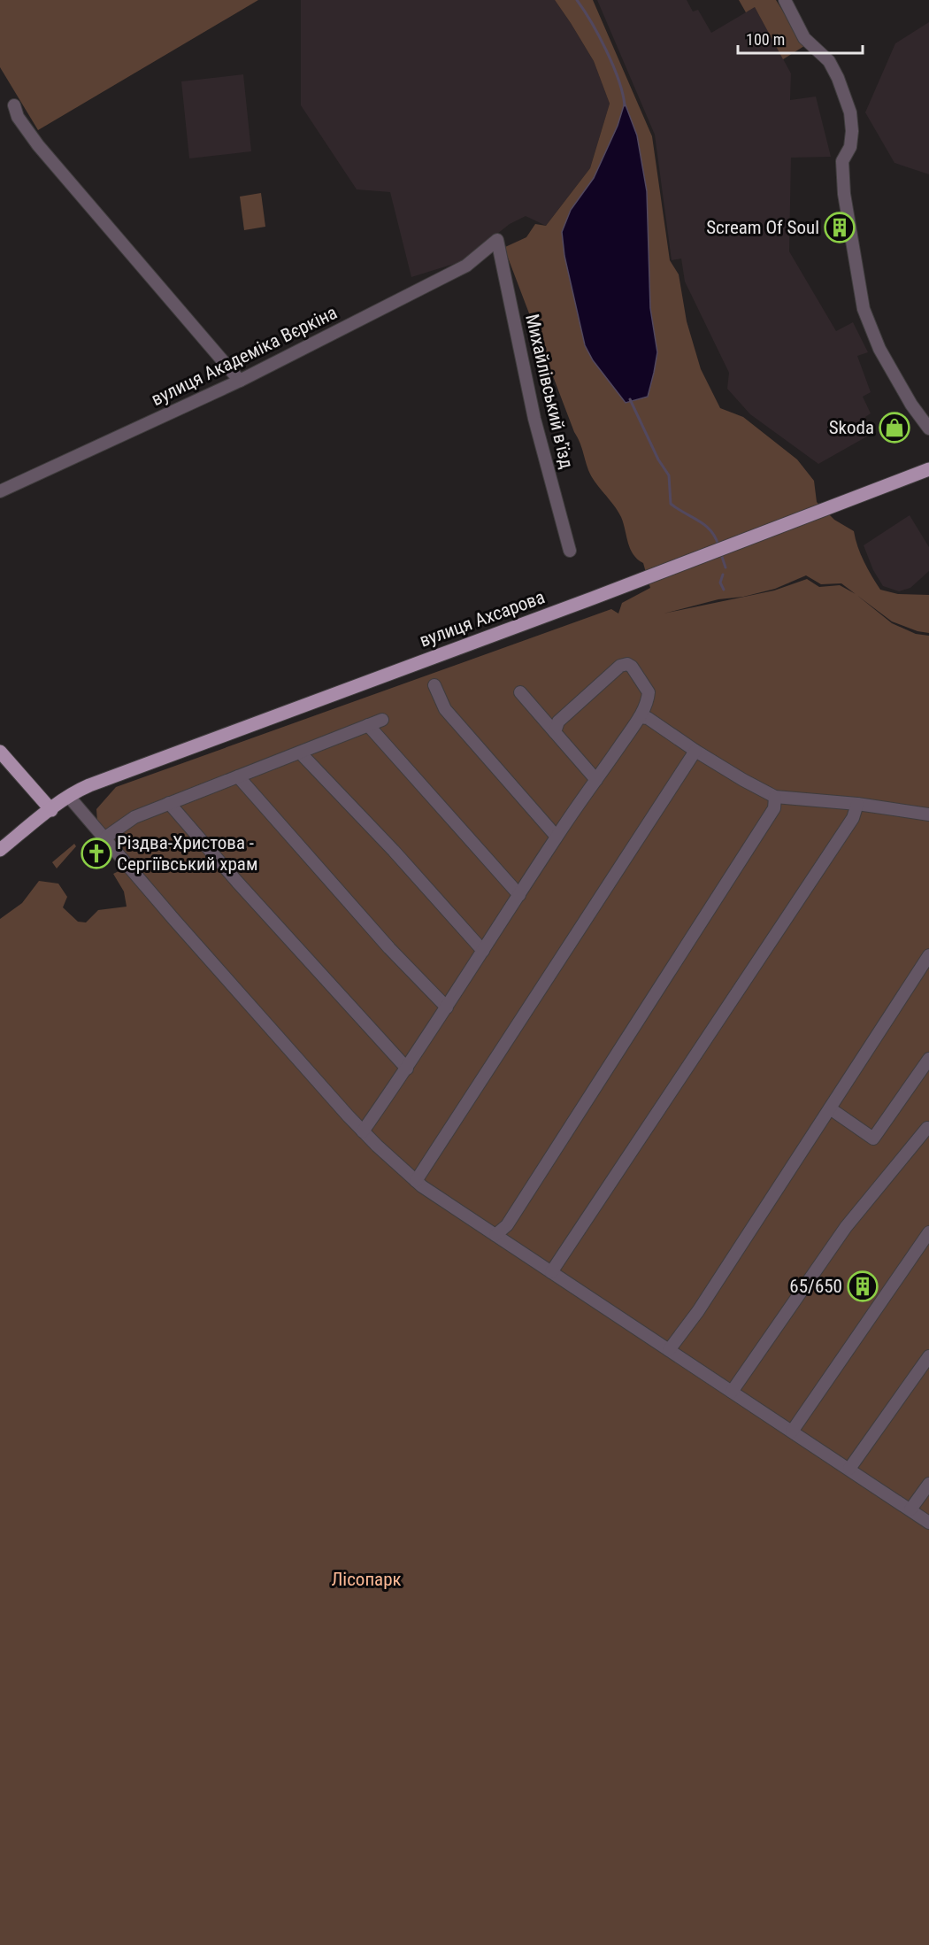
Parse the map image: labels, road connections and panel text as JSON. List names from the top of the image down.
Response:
{
  "streets": {
    "main road": ["вулиця Ахсарова"],
    "street": ["вулиця Академіка Вєркіна", "Михайлівський в'їзд"]
  },
  "crossings": [
    ["вулиця Академіка Вєркіна", "Михайлівський в'їзд"]
  ],
  "parks": ["Лісопарк"],
  "places": {
    "building": ["Scream Of Soul", "65/650"],
    "shop": ["Skoda"],
    "church": ["Різдва-Христова - Сергіївський храм"]
  },
  "scale_bar": "100 m"
}
